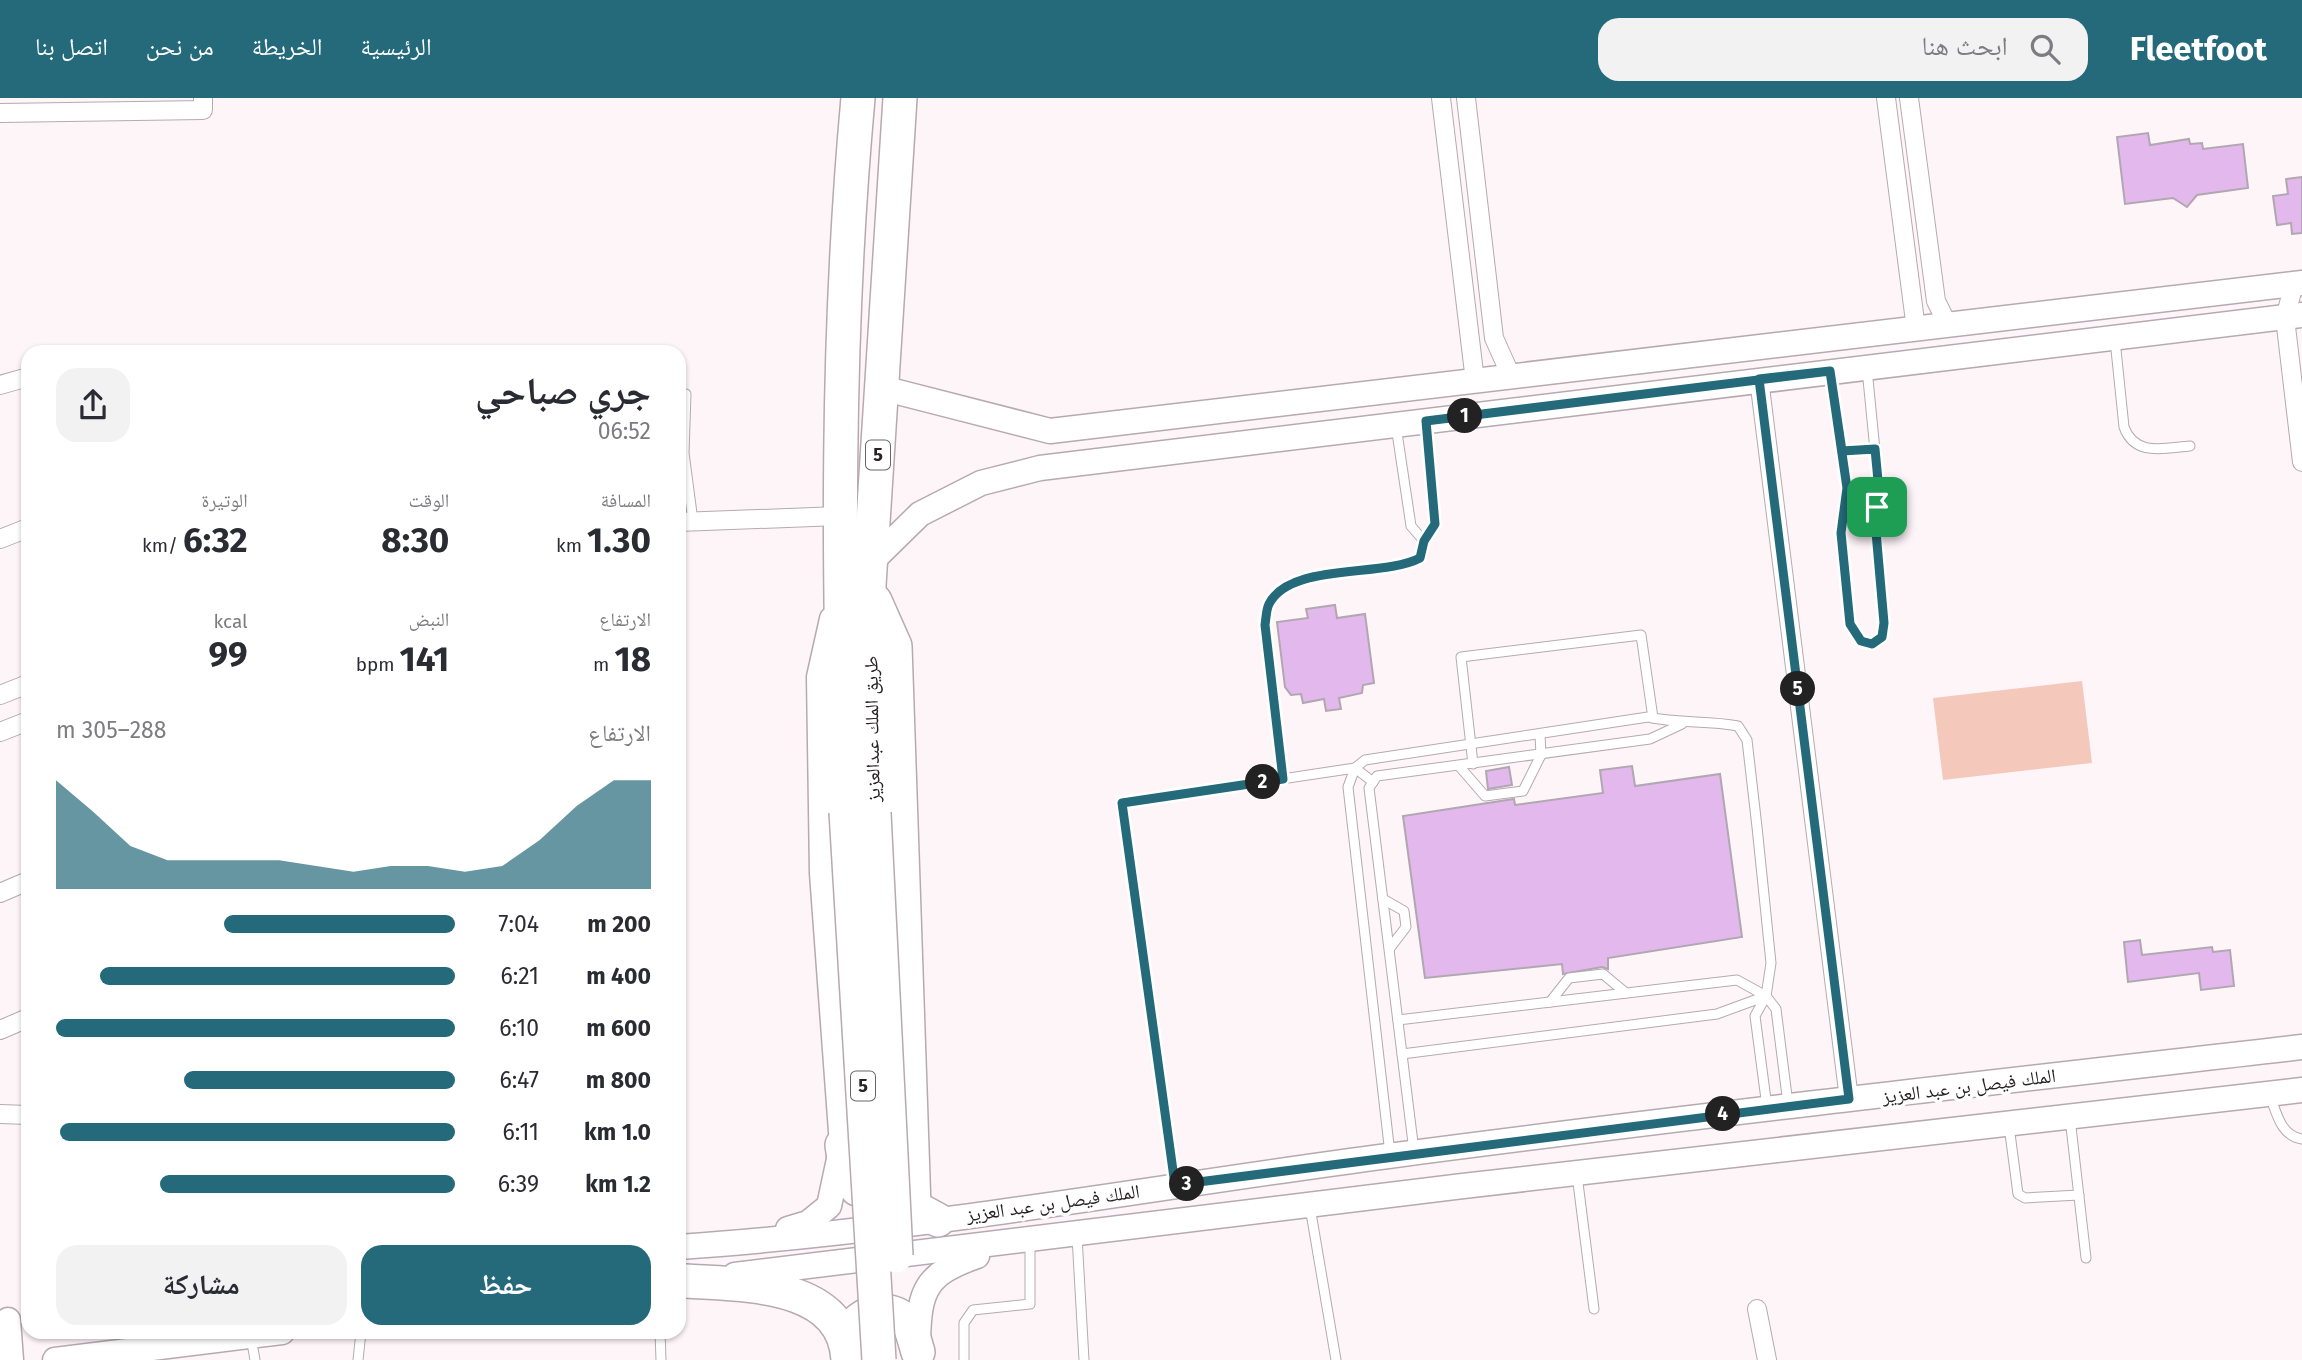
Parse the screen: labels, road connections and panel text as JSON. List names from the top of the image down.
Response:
{
  "streets": {
    "highway": ["5", "طريق الملك عبدالعزيز"],
    "street": ["الملك فيصل بن عبد العزيز"]
  },
  "page": {
    "header": "Fleetfoot",
    "search": "ابحث هنا",
    "nav": [
      "الرئيسية",
      "الخريطة",
      "من نحن",
      "اتصل بنا"
    ],
    "heading": ["جري صباحي", "06:52"],
    "pins": [
      "1",
      "5",
      "2",
      "4",
      "3"
    ],
    "stats": [
      ["المسافة", "1.30 km"],
      ["الوقت", "8:30"],
      ["الوتيرة", "6:32 /km"],
      ["الارتفاع", "18 m"],
      ["النبض", "141 bpm"],
      ["kcal", "99"]
    ],
    "chart": ["الارتفاع", "288–305 m"],
    "list": [
      {
        "name": "200 m",
        "note": "7:04"
      },
      {
        "name": "400 m",
        "note": "6:21"
      },
      {
        "name": "600 m",
        "note": "6:10"
      },
      {
        "name": "800 m",
        "note": "6:47"
      },
      {
        "name": "1.0 km",
        "note": "6:11"
      },
      {
        "name": "1.2 km",
        "note": "6:39"
      }
    ],
    "buttons": ["حفظ", "مشاركة"]
  }
}
